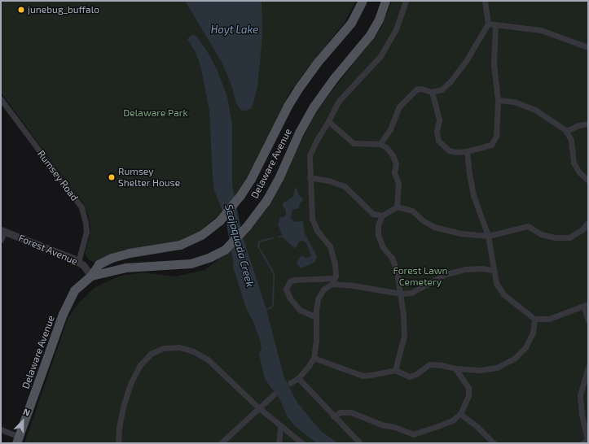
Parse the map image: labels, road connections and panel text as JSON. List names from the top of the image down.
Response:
{
  "streets": {
    "main road": ["Delaware Avenue"],
    "street": ["Rumsey Road", "Forest Avenue"]
  },
  "crossings": [
    ["Delaware Avenue", "Forest Avenue"],
    ["Rumsey Road", "Forest Avenue"]
  ],
  "water": ["Hoyt Lake", "Scajaquada Creek"],
  "parks": ["Delaware Park", "Forest Lawn Cemetery"],
  "places": ["junebug_buffalo", "Rumsey Shelter House"],
  "north": "top right"
}
